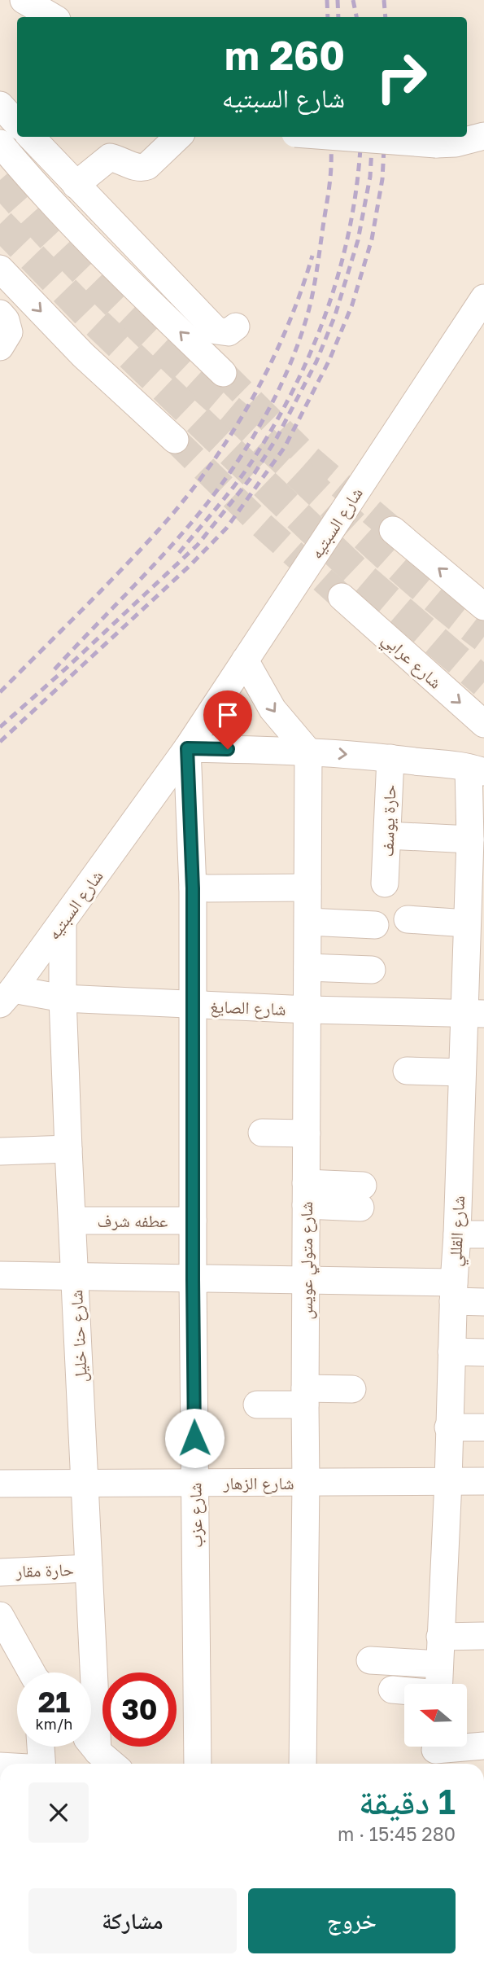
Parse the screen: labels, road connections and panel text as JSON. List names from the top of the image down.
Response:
{
  "streets": {
    "street": [
      "شارع السبتيه",
      "شارع عرابي",
      "حارة يوسف",
      "شارع الصايغ",
      "عطفه شرف",
      "شارع القللي",
      "شارع متولي عويس",
      "شارع حنا خليل",
      "شارع الزهار",
      "شارع عزب",
      "حارة مقار"
    ]
  },
  "crossings": [
    ["شارع السبتيه", "شارع الصايغ"],
    ["شارع السبتيه", "شارع حنا خليل"],
    ["شارع السبتيه", "شارع عزب"],
    ["شارع الصايغ", "شارع القللي"],
    ["شارع الصايغ", "شارع متولي عويس"],
    ["شارع الصايغ", "شارع حنا خليل"],
    ["شارع الصايغ", "شارع عزب"],
    ["عطفه شرف", "شارع حنا خليل"],
    ["عطفه شرف", "شارع عزب"],
    ["شارع القللي", "شارع الزهار"],
    ["شارع متولي عويس", "شارع الزهار"],
    ["شارع حنا خليل", "شارع الزهار"],
    ["شارع حنا خليل", "حارة مقار"],
    ["شارع الزهار", "شارع عزب"]
  ],
  "north": "left",
  "page": {
    "turn": ["260 m", "شارع السبتيه"],
    "speed": "21 km/h",
    "limit": "30",
    "heading": ["1 دقيقة", "280 m · 15:45"],
    "buttons": ["خروج", "مشاركة"]
  }
}
